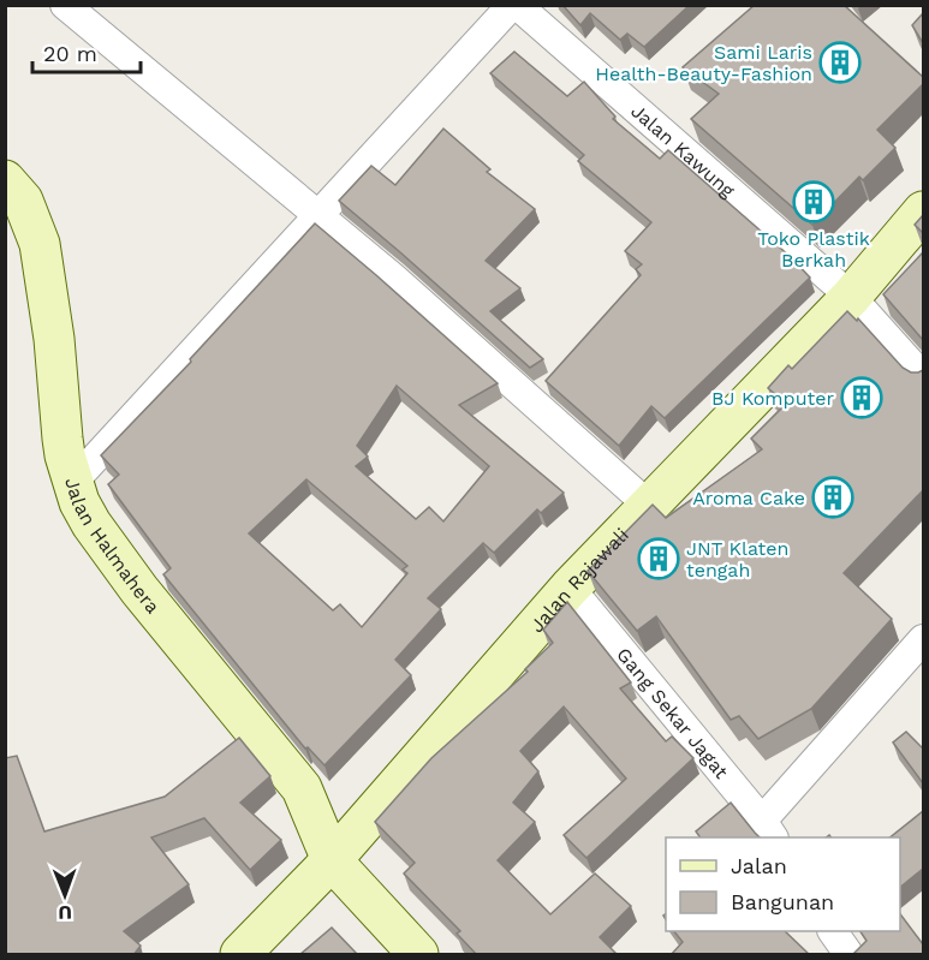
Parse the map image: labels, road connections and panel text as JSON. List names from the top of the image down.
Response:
{
  "streets": {
    "street": [
      "Jalan Kawung",
      "Jalan Halmahera",
      "Jalan Rajawali",
      "Gang Sekar Jagat"
    ]
  },
  "crossings": [
    ["Jalan Kawung", "Jalan Rajawali"],
    ["Jalan Halmahera", "Jalan Rajawali"],
    ["Jalan Rajawali", "Gang Sekar Jagat"]
  ],
  "places": {
    "building": [
      "Sami Laris Health-Beauty-Fashion",
      "Toko Plastik Berkah",
      "BJ Komputer",
      "Aroma Cake",
      "JNT Klaten tengah"
    ]
  },
  "legend": ["Jalan", "Bangunan"],
  "scale_bar": "20 m",
  "north": "bottom"
}
